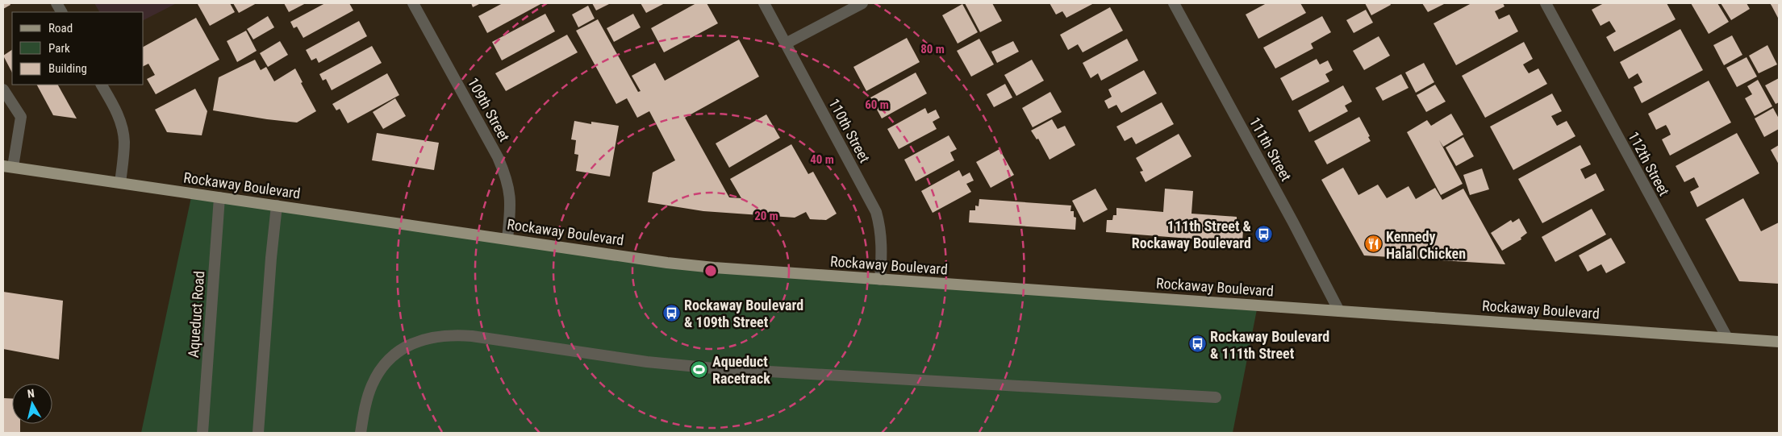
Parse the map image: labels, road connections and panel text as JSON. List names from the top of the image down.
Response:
{
  "streets": {
    "main road": ["Rockaway Boulevard"],
    "street": [
      "109th Street",
      "110th Street",
      "111th Street",
      "112th Street",
      "Aqueduct Road"
    ]
  },
  "crossings": [
    ["109th Street", "Rockaway Boulevard"],
    ["110th Street", "Rockaway Boulevard"],
    ["111th Street", "Rockaway Boulevard"],
    ["112th Street", "Rockaway Boulevard"],
    ["Rockaway Boulevard", "Aqueduct Road"]
  ],
  "places": {
    "bus stop": ["111th Street & Rockaway Boulevard", "Rockaway Boulevard & 109th Street", "Rockaway Boulevard & 111th Street"],
    "restaurant": ["Kennedy Halal Chicken"],
    "sports": ["Aqueduct Racetrack"]
  },
  "legend": ["Road", "Park", "Building"],
  "north": "top",
  "rings": [
    "80 m",
    "60 m",
    "40 m",
    "20 m"
  ]
}
